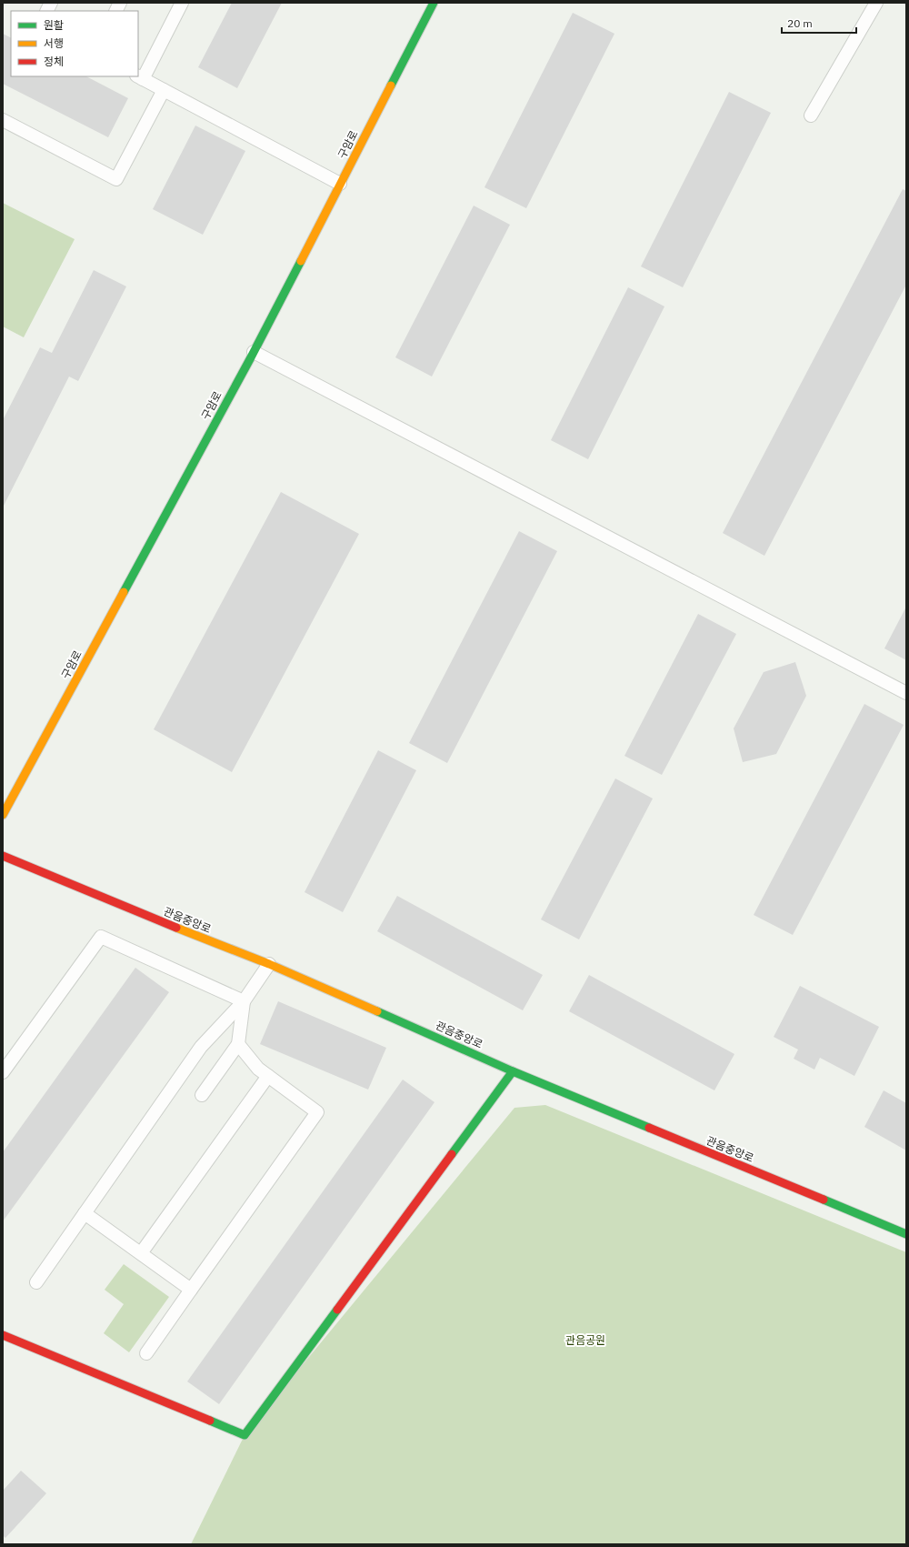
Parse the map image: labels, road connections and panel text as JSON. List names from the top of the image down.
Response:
{
  "streets": {
    "main road": ["구암로", "관음중앙로"]
  },
  "parks": ["관음공원"],
  "legend": ["원활", "서행", "정체"],
  "scale_bar": "20 m"
}
